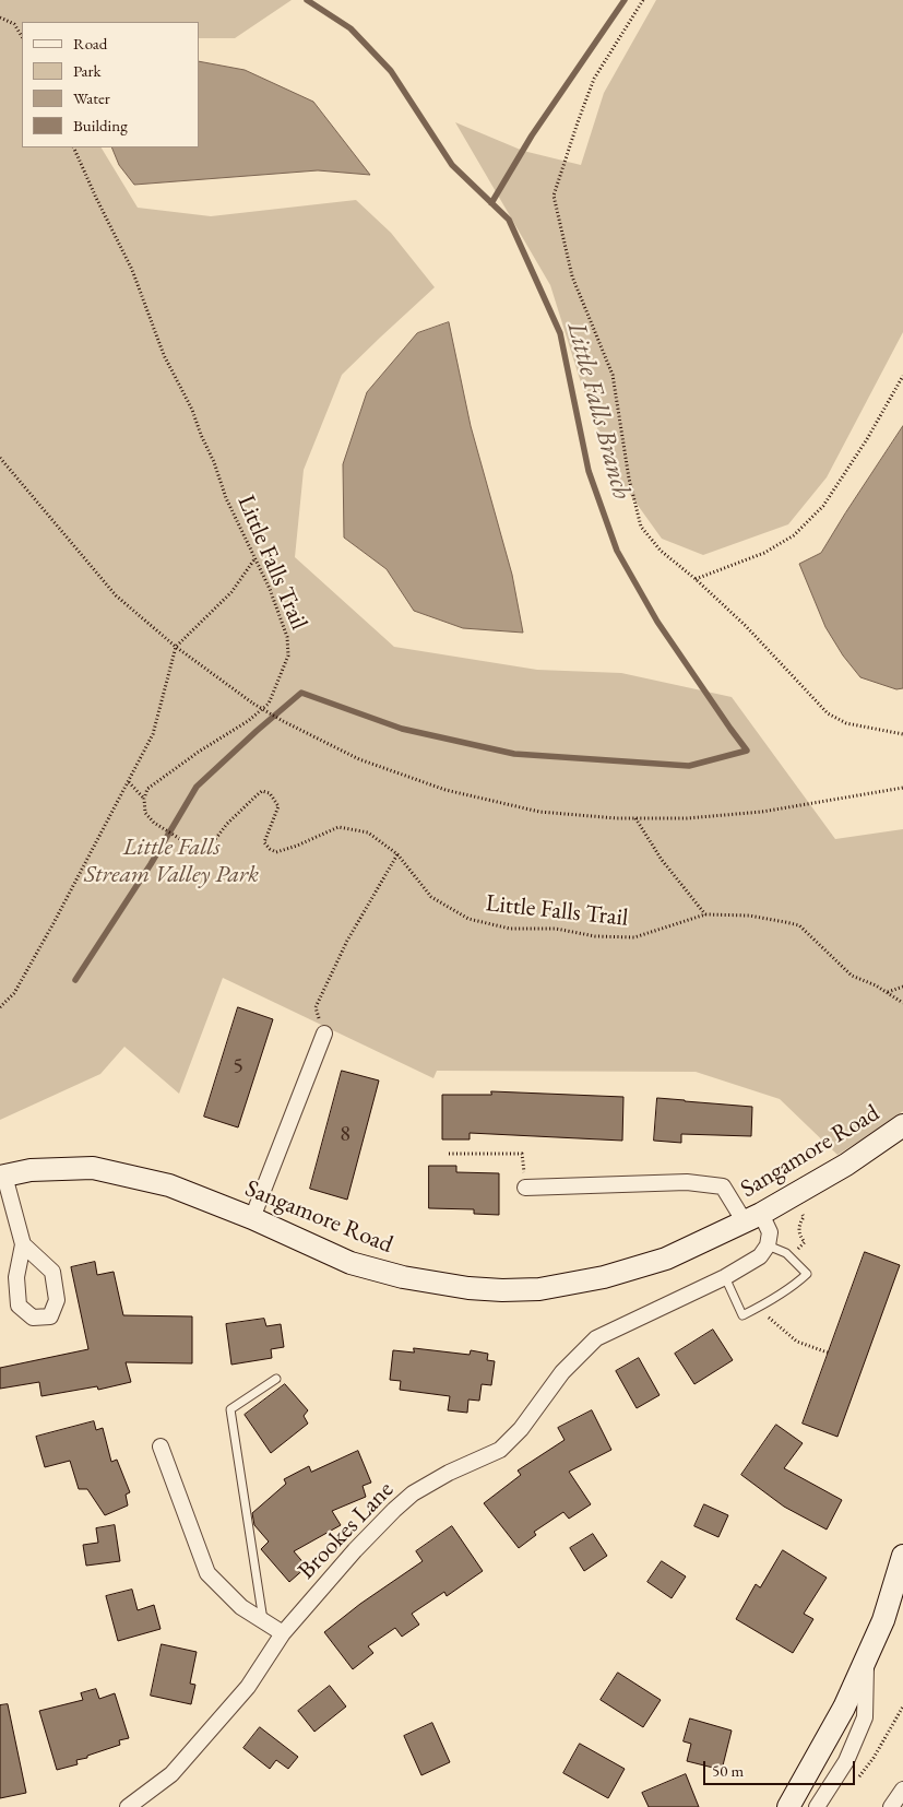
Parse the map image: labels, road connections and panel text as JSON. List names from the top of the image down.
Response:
{
  "streets": {
    "street": ["Sangamore Road", "Brookes Lane"],
    "path": ["Little Falls Trail"]
  },
  "water": ["Little Falls Branch"],
  "parks": ["Little Falls Stream Valley Park"],
  "house_numbers": ["5", "8"],
  "legend": [
    "Road",
    "Park",
    "Water",
    "Building"
  ],
  "scale_bar": "50 m"
}
